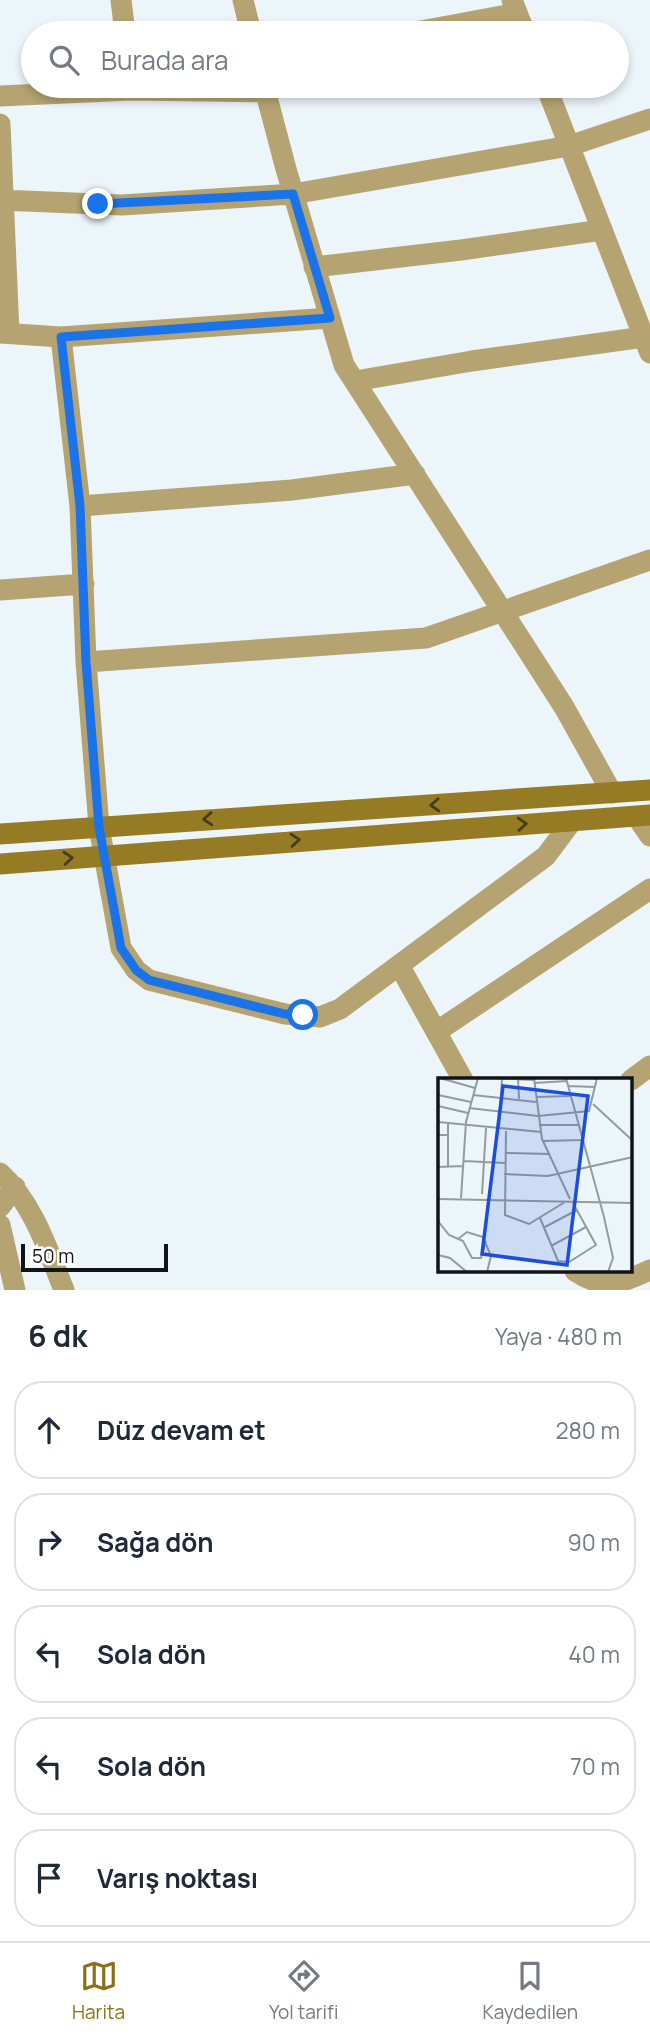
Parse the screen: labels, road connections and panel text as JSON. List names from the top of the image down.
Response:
{
  "scale_bar": "50 m",
  "page": {
    "search": "Burada ara",
    "scale": "50 m",
    "heading": ["6 dk", "Yaya · 480 m"],
    "list": [
      ["Düz devam et", "280 m"],
      ["Sağa dön", "90 m"],
      ["Sola dön", "40 m"],
      ["Sola dön", "70 m"],
      "Varış noktası"
    ],
    "nav": ["Harita", "Yol tarifi", "Kaydedilen"]
  }
}
